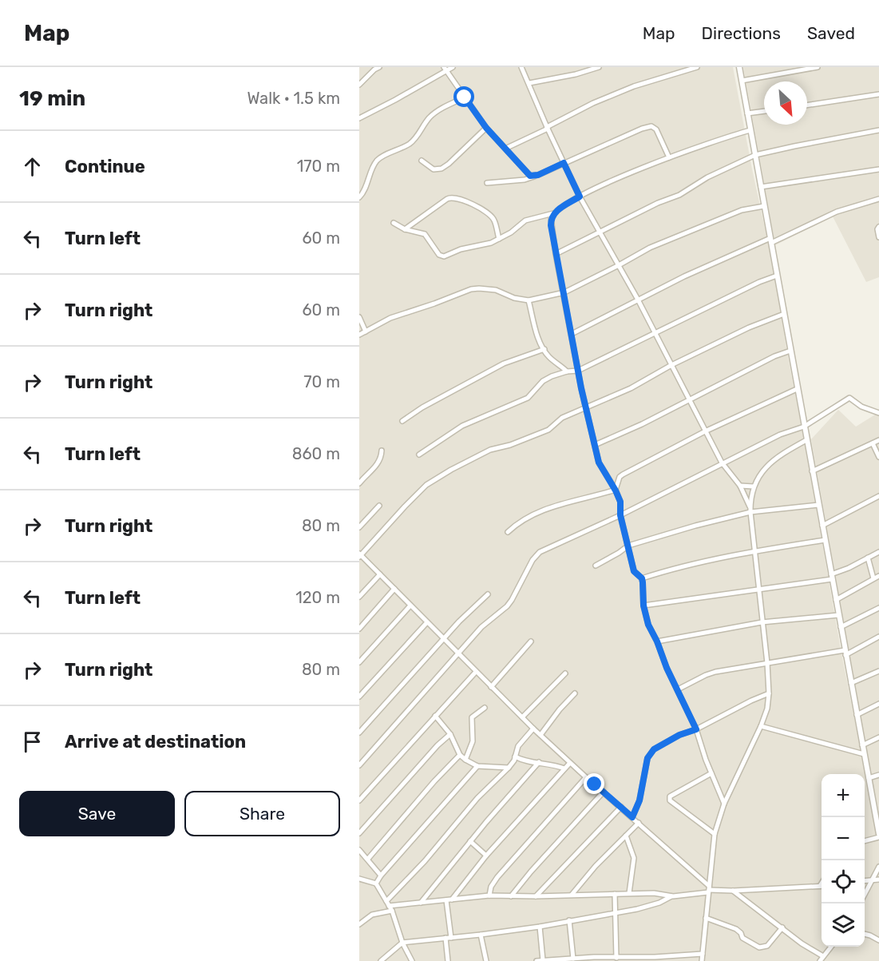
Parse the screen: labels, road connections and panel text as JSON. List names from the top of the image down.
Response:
{
  "north": "bottom right",
  "page": {
    "header": "Map",
    "nav": ["Map", "Directions", "Saved"],
    "heading": ["19 min", "Walk · 1.5 km"],
    "list": [
      ["Continue", "170 m"],
      ["Turn left", "60 m"],
      ["Turn right", "60 m"],
      ["Turn right", "70 m"],
      ["Turn left", "860 m"],
      ["Turn right", "80 m"],
      ["Turn left", "120 m"],
      ["Turn right", "80 m"],
      "Arrive at destination"
    ],
    "map_buttons": ["+", "−"],
    "buttons": ["Save", "Share"]
  }
}
